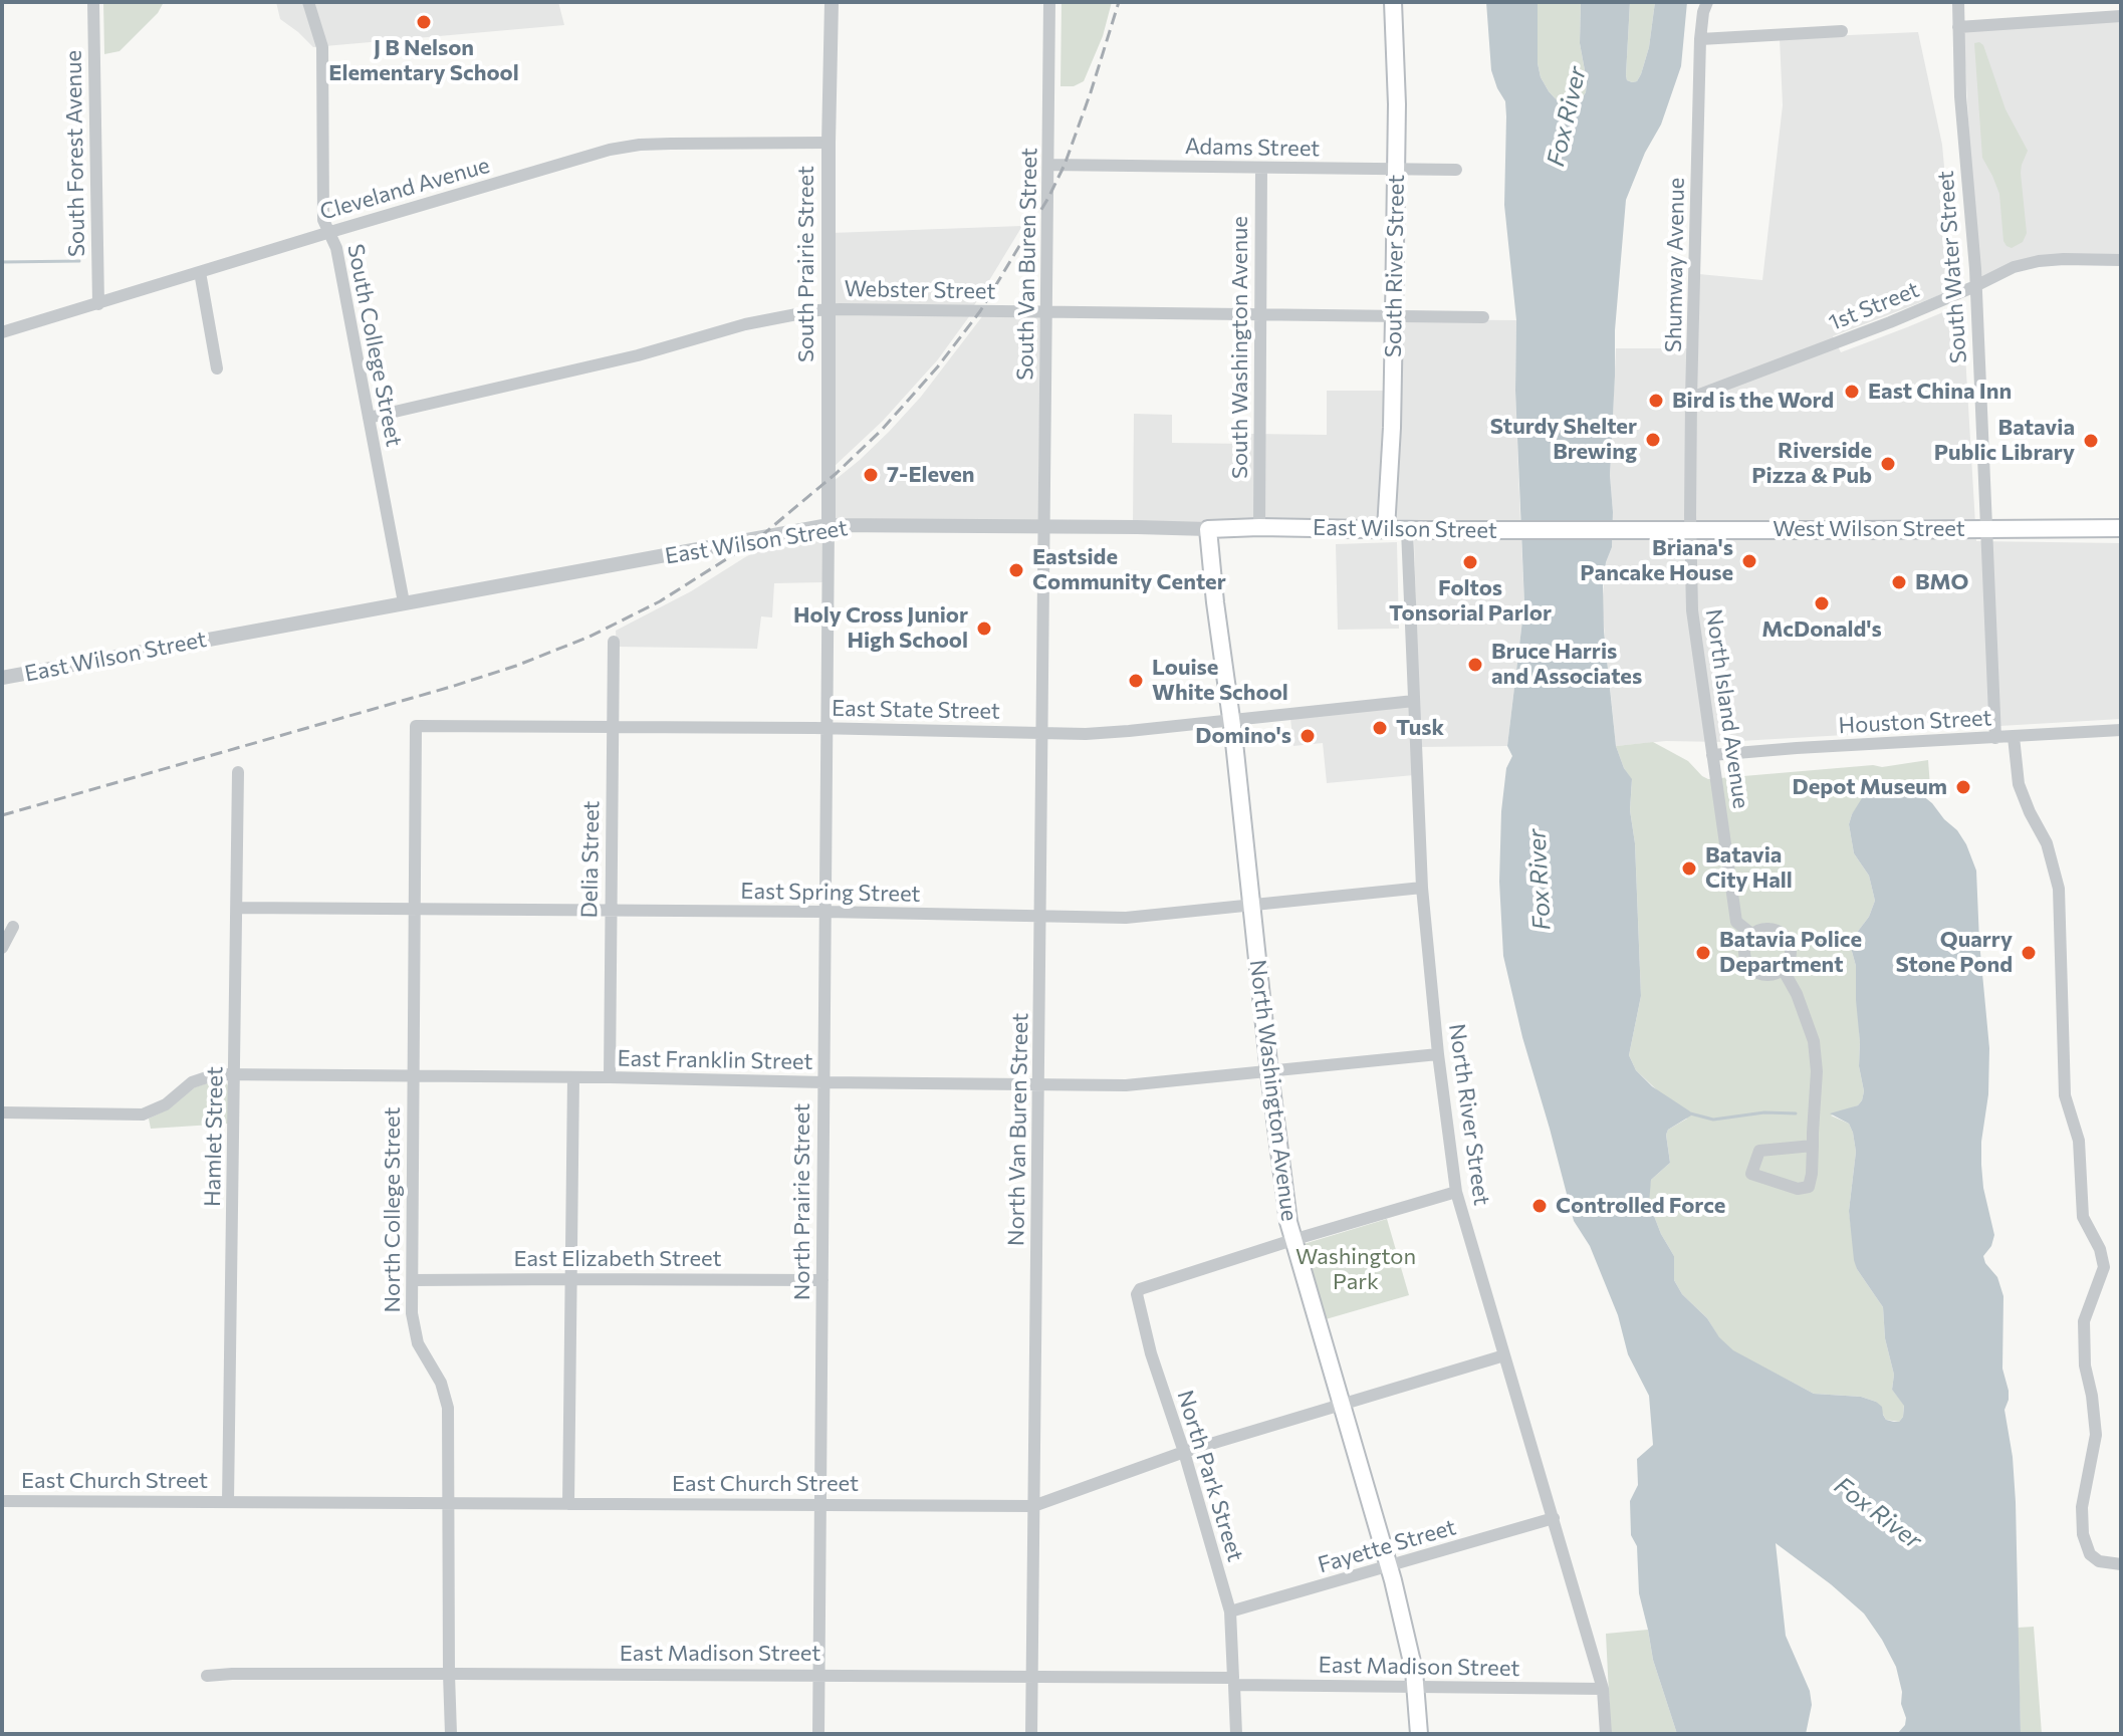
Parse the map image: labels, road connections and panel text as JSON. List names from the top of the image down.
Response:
{
  "streets": {
    "main road": [
      "South River Street",
      "East Wilson Street",
      "West Wilson Street",
      "North Washington Avenue"
    ],
    "street": [
      "Adams Street",
      "South Forest Avenue",
      "Cleveland Avenue",
      "South Prairie Street",
      "South Van Buren Street",
      "Shumway Avenue",
      "South Water Street",
      "Webster Street",
      "1st Street",
      "South College Street",
      "South Washington Avenue",
      "North Island Avenue",
      "East State Street",
      "Houston Street",
      "Delia Street",
      "East Spring Street",
      "East Franklin Street",
      "North River Street",
      "North Van Buren Street",
      "Hamlet Street",
      "North Prairie Street",
      "North College Street",
      "East Elizabeth Street",
      "North Park Street",
      "East Church Street",
      "Fayette Street",
      "East Madison Street"
    ]
  },
  "crossings": [
    ["Adams Street", "South Van Buren Street"],
    ["Adams Street", "South River Street"],
    ["Adams Street", "South Washington Avenue"],
    ["South Forest Avenue", "Cleveland Avenue"],
    ["Cleveland Avenue", "South Prairie Street"],
    ["Cleveland Avenue", "South College Street"],
    ["South Prairie Street", "Webster Street"],
    ["South Prairie Street", "East Wilson Street"],
    ["South Prairie Street", "North Prairie Street"],
    ["South Van Buren Street", "Webster Street"],
    ["South Van Buren Street", "East Wilson Street"],
    ["South Van Buren Street", "North Van Buren Street"],
    ["Shumway Avenue", "1st Street"],
    ["Shumway Avenue", "West Wilson Street"],
    ["Shumway Avenue", "North Island Avenue"],
    ["South River Street", "Webster Street"],
    ["South River Street", "East Wilson Street"],
    ["South Water Street", "1st Street"],
    ["South Water Street", "West Wilson Street"],
    ["South Water Street", "Houston Street"],
    ["Webster Street", "South College Street"],
    ["Webster Street", "South Washington Avenue"],
    ["South College Street", "East Wilson Street"],
    ["South Washington Avenue", "East Wilson Street"],
    ["East Wilson Street", "West Wilson Street"],
    ["East Wilson Street", "North Washington Avenue"],
    ["East Wilson Street", "North River Street"],
    ["East Wilson Street", "North Van Buren Street"],
    ["East Wilson Street", "North Prairie Street"],
    ["West Wilson Street", "North Island Avenue"],
    ["North Island Avenue", "Houston Street"],
    ["East State Street", "Delia Street"],
    ["East State Street", "North Washington Avenue"],
    ["East State Street", "North River Street"],
    ["East State Street", "North Van Buren Street"],
    ["East State Street", "North Prairie Street"],
    ["East State Street", "North College Street"],
    ["Delia Street", "East Spring Street"],
    ["Delia Street", "East Franklin Street"],
    ["East Spring Street", "North Washington Avenue"],
    ["East Spring Street", "North River Street"],
    ["East Spring Street", "North Van Buren Street"],
    ["East Spring Street", "Hamlet Street"],
    ["East Spring Street", "North Prairie Street"],
    ["East Spring Street", "North College Street"],
    ["East Franklin Street", "North Washington Avenue"],
    ["East Franklin Street", "North River Street"],
    ["East Franklin Street", "North Van Buren Street"],
    ["East Franklin Street", "Hamlet Street"],
    ["East Franklin Street", "North Prairie Street"],
    ["East Franklin Street", "North College Street"],
    ["North Washington Avenue", "North Park Street"],
    ["North Washington Avenue", "East Church Street"],
    ["North Washington Avenue", "Fayette Street"],
    ["North Washington Avenue", "East Madison Street"],
    ["North River Street", "East Church Street"],
    ["North River Street", "Fayette Street"],
    ["North River Street", "East Madison Street"],
    ["North Van Buren Street", "East Church Street"],
    ["North Van Buren Street", "East Madison Street"],
    ["Hamlet Street", "East Church Street"],
    ["North Prairie Street", "East Elizabeth Street"],
    ["North Prairie Street", "East Church Street"],
    ["North Prairie Street", "East Madison Street"],
    ["North College Street", "East Elizabeth Street"],
    ["North College Street", "East Church Street"],
    ["North College Street", "East Madison Street"],
    ["North Park Street", "East Church Street"],
    ["North Park Street", "Fayette Street"],
    ["North Park Street", "East Madison Street"]
  ],
  "water": ["Fox River"],
  "parks": ["Washington Park"],
  "places": [
    "J B Nelson Elementary School",
    "East China Inn",
    "Bird is the Word",
    "Sturdy Shelter Brewing",
    "Batavia Public Library",
    "Riverside Pizza & Pub",
    "7-Eleven",
    "Briana's Pancake House",
    "Foltos Tonsorial Parlor",
    "Eastside Community Center",
    "BMO",
    "McDonald's",
    "Holy Cross Junior High School",
    "Bruce Harris and Associates",
    "Louise White School",
    "Tusk",
    "Domino's",
    "Depot Museum",
    "Batavia City Hall",
    "Batavia Police Department",
    "Quarry Stone Pond",
    "Controlled Force"
  ]
}
